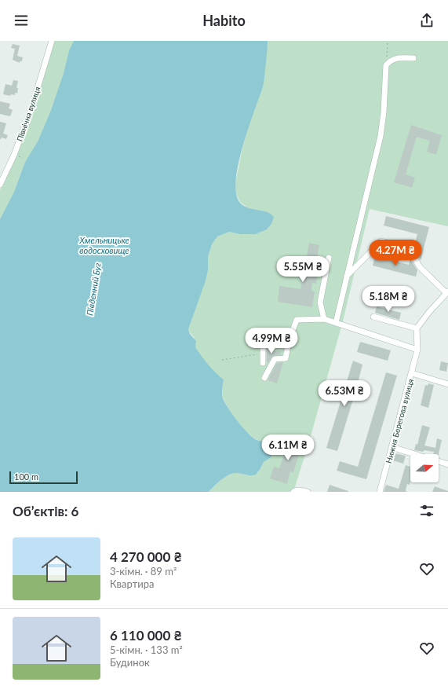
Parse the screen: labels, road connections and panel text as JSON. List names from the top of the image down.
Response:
{
  "streets": {
    "street": ["Північна вулиця", "Нижня Берегова вулиця"]
  },
  "water": ["Хмельницьке водосховище", "Південний Буг"],
  "scale_bar": "100 m",
  "north": "right",
  "page": {
    "header": "Habito",
    "price": [
      "4.27M ₴",
      "5.55M ₴",
      "5.18M ₴",
      "4.99M ₴",
      "6.53M ₴",
      "6.11M ₴"
    ],
    "scale": "100 m",
    "heading": "Об’єктів: 6",
    "list": [
      {
        "name": "4 270 000 ₴",
        "note": "3-кімн. · 89 m² · Квартира"
      },
      {
        "name": "6 110 000 ₴",
        "note": "5-кімн. · 133 m² · Будинок"
      }
    ]
  }
}
